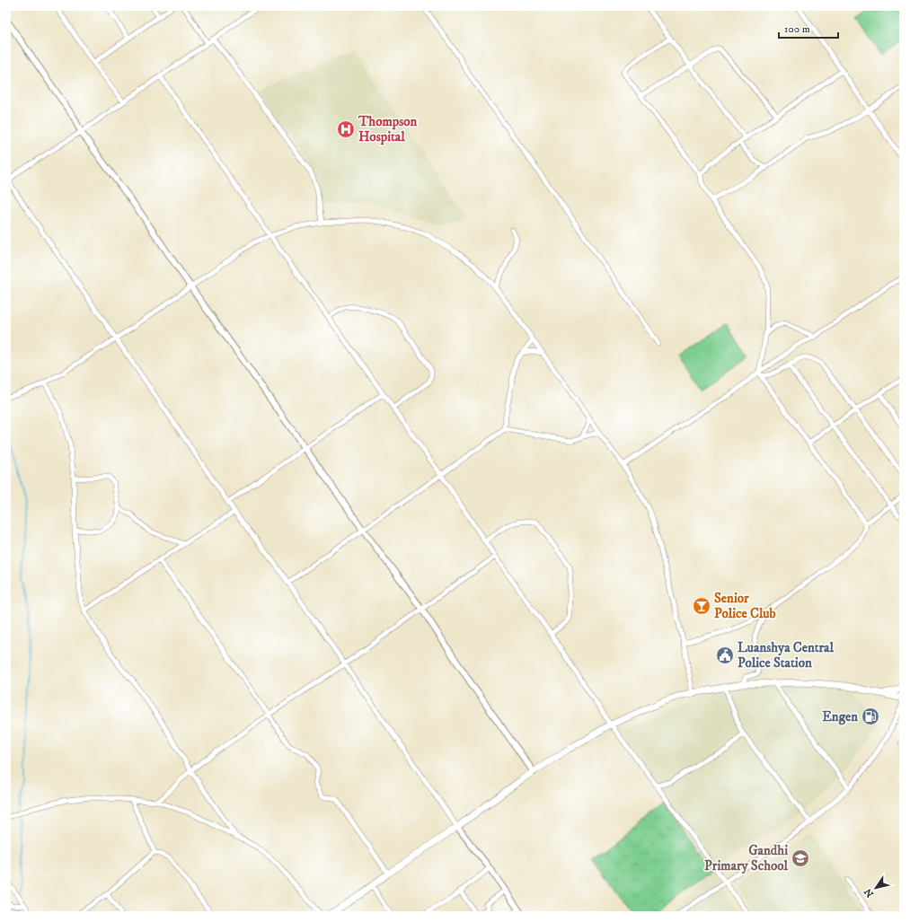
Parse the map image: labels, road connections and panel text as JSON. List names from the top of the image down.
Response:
{
  "places": {
    "hospital": ["Thompson Hospital"],
    "bar": ["Senior Police Club"],
    "public building": ["Luanshya Central Police Station"],
    "fuel station": ["Engen"],
    "school or university": ["Gandhi Primary School"]
  },
  "scale_bar": "100 m",
  "north": "bottom left"
}
